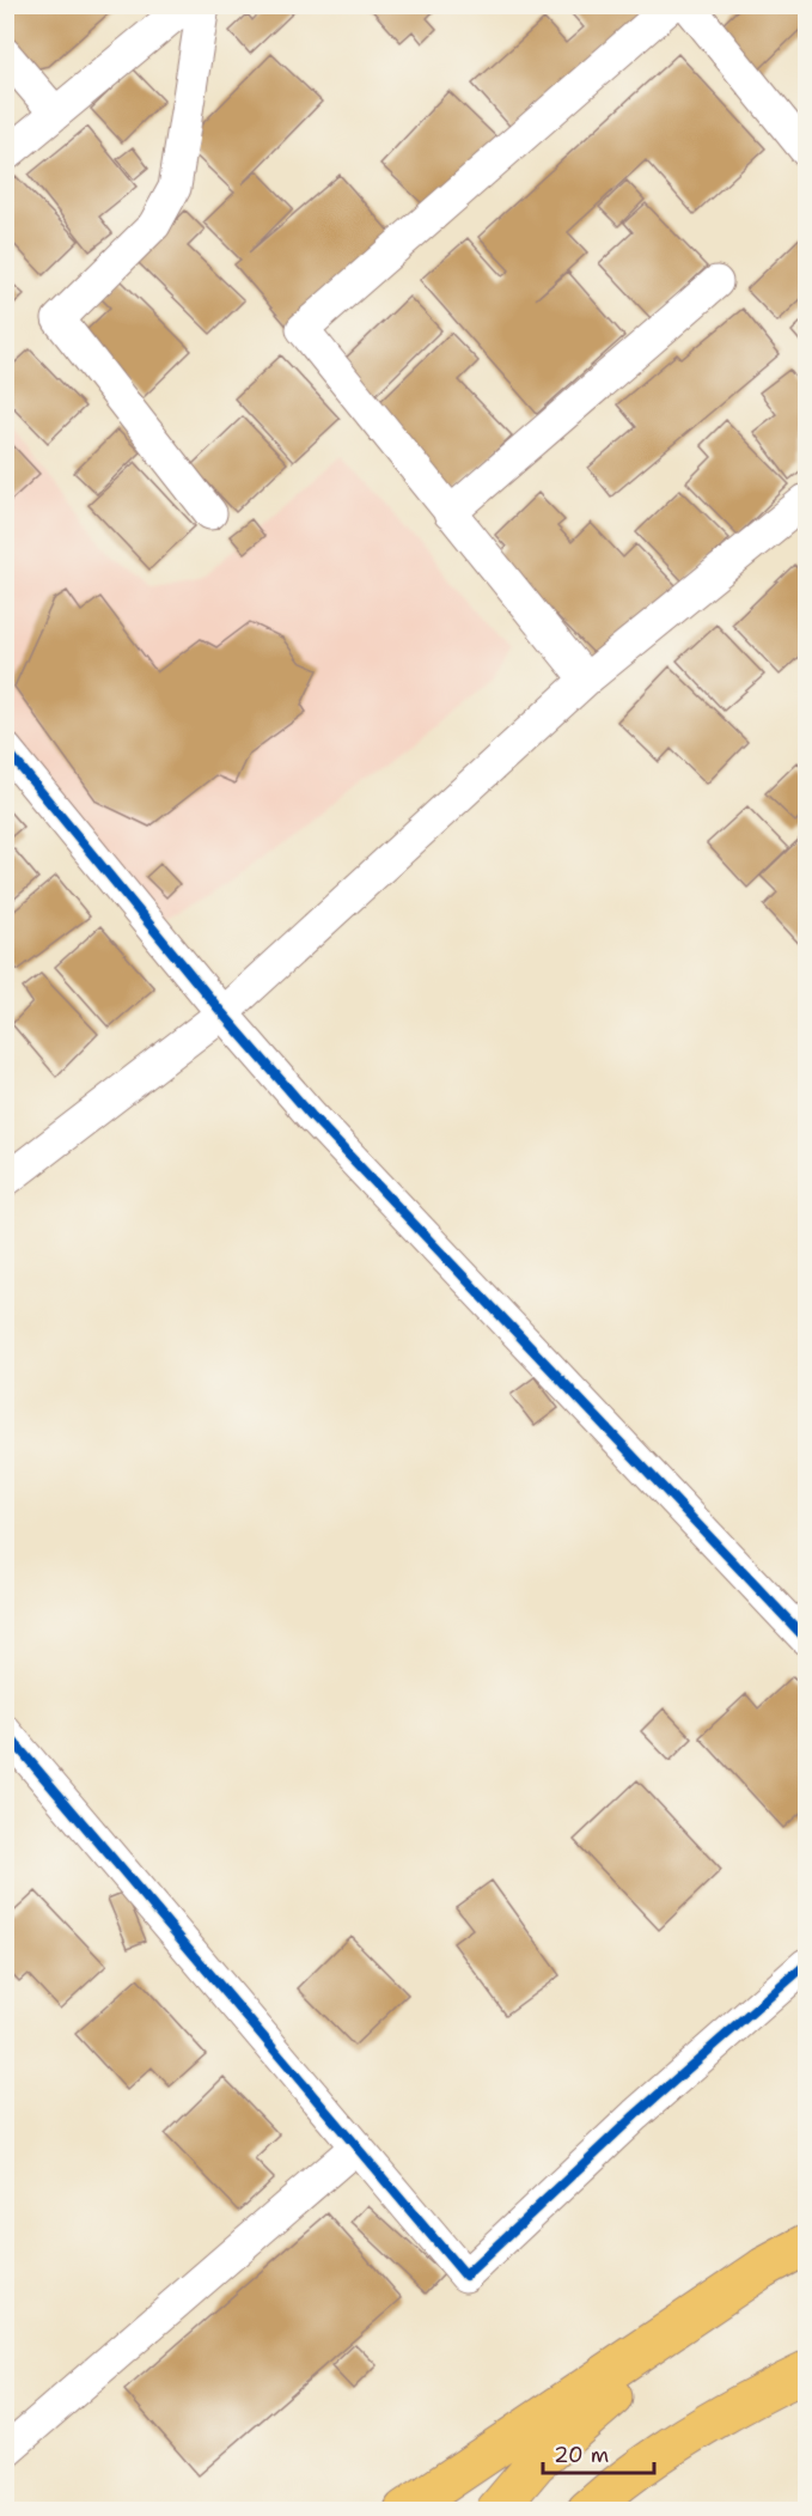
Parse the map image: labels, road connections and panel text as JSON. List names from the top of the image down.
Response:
{
  "scale_bar": "20 m"
}
